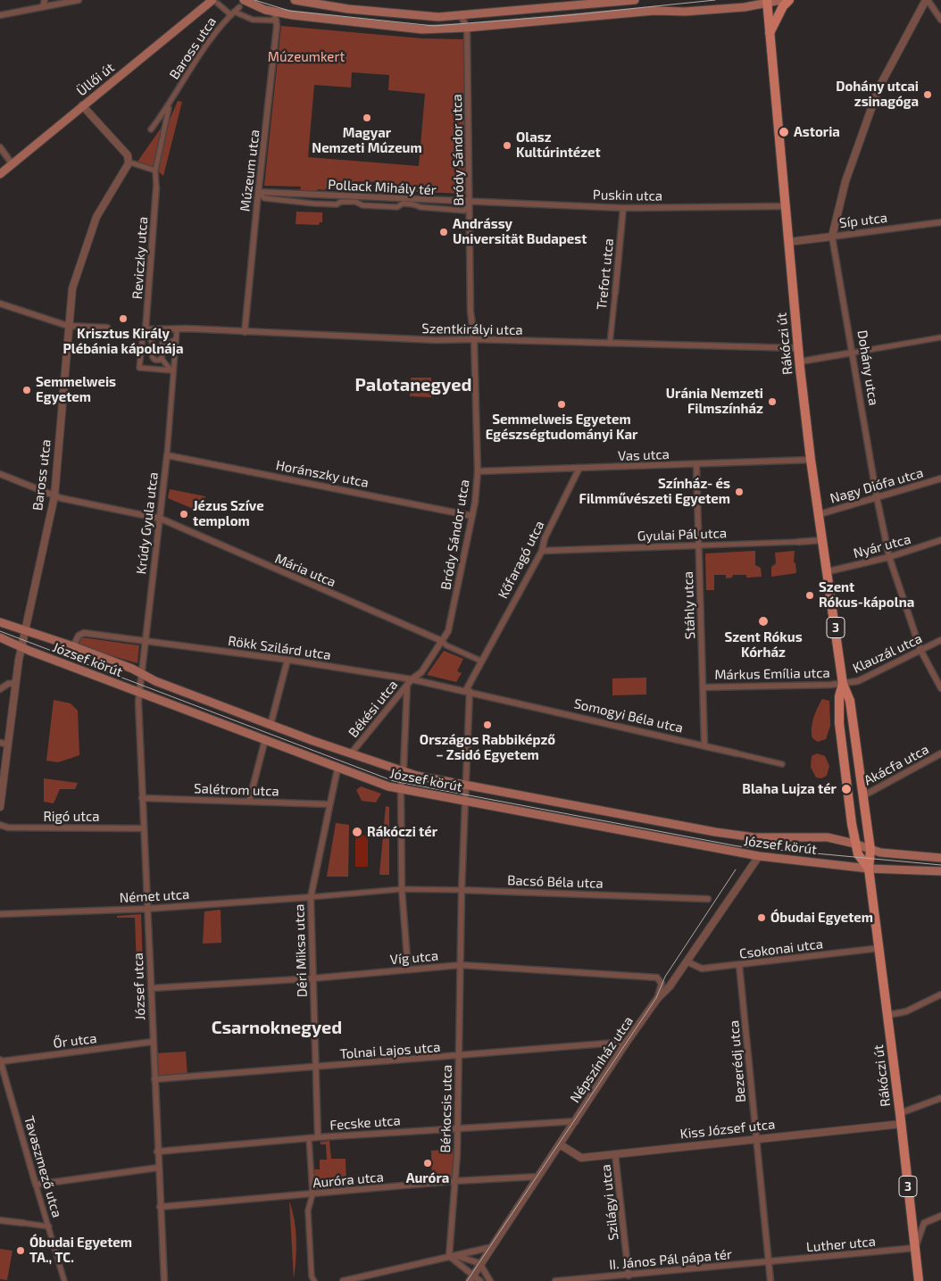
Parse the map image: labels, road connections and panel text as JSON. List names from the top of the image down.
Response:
{
  "streets": {
    "main road": [
      "Üllői út",
      "Rákóczi út",
      "3",
      "József körút"
    ],
    "street": [
      "Baross utca",
      "Bródy Sándor utca",
      "Múzeum utca",
      "Pollack Mihály tér",
      "Puskin utca",
      "Síp utca",
      "Reviczky utca",
      "Trefort utca",
      "Szentkirályi utca",
      "Dohány utca",
      "Vas utca",
      "Horánszky utca",
      "Nagy Diófa utca",
      "Krúdy Gyula utca",
      "Gyulai Pál utca",
      "Nyár utca",
      "Kőfaragó utca",
      "Mária utca",
      "Stáhly utca",
      "Rökk Szilárd utca",
      "Klauzál utca",
      "Márkus Emília utca",
      "Békési utca",
      "Somogyi Béla utca",
      "Akácfa utca",
      "Salétrom utca",
      "Rigó utca",
      "Bacsó Béla utca",
      "Német utca",
      "Csokonai utca",
      "Déri Miksa utca",
      "Víg utca",
      "József utca",
      "Őr utca",
      "Tolnai Lajos utca",
      "Népszínház utca",
      "Bezerédj utca",
      "Bérkocsis utca",
      "Fecske utca",
      "Kiss József utca",
      "Tavaszmező utca",
      "Auróra utca",
      "Szilágyi utca",
      "Luther utca",
      "II. János Pál pápa tér"
    ]
  },
  "crossings": [
    ["Baross utca", "Üllői út"],
    ["Baross utca", "Reviczky utca"],
    ["Baross utca", "Mária utca"],
    ["Baross utca", "József körút"],
    ["Bródy Sándor utca", "Pollack Mihály tér"],
    ["Bródy Sándor utca", "Puskin utca"],
    ["Bródy Sándor utca", "Szentkirályi utca"],
    ["Bródy Sándor utca", "Vas utca"],
    ["Bródy Sándor utca", "Horánszky utca"],
    ["Bródy Sándor utca", "Mária utca"],
    ["Bródy Sándor utca", "Rökk Szilárd utca"],
    ["Bródy Sándor utca", "Békési utca"],
    ["Múzeum utca", "Pollack Mihály tér"],
    ["Múzeum utca", "Szentkirályi utca"],
    ["Pollack Mihály tér", "Puskin utca"],
    ["Puskin utca", "Trefort utca"],
    ["Puskin utca", "Rákóczi út"],
    ["Síp utca", "Rákóczi út"],
    ["Síp utca", "Dohány utca"],
    ["Reviczky utca", "Szentkirályi utca"],
    ["Trefort utca", "Szentkirályi utca"],
    ["Szentkirályi utca", "Rákóczi út"],
    ["Szentkirályi utca", "Krúdy Gyula utca"],
    ["Rákóczi út", "Vas utca"],
    ["Rákóczi út", "Nagy Diófa utca"],
    ["Rákóczi út", "Gyulai Pál utca"],
    ["Rákóczi út", "Nyár utca"],
    ["Rákóczi út", "Klauzál utca"],
    ["Rákóczi út", "József körút"],
    ["Rákóczi út", "Márkus Emília utca"],
    ["Rákóczi út", "Akácfa utca"],
    ["Rákóczi út", "Csokonai utca"],
    ["Rákóczi út", "Kiss József utca"],
    ["Rákóczi út", "Luther utca"],
    ["Dohány utca", "Nagy Diófa utca"],
    ["Dohány utca", "Nyár utca"],
    ["Dohány utca", "Klauzál utca"],
    ["Vas utca", "Kőfaragó utca"],
    ["Vas utca", "Stáhly utca"],
    ["Horánszky utca", "Krúdy Gyula utca"],
    ["Krúdy Gyula utca", "Mária utca"],
    ["Krúdy Gyula utca", "Rökk Szilárd utca"],
    ["Krúdy Gyula utca", "József körút"],
    ["Krúdy Gyula utca", "József utca"],
    ["Gyulai Pál utca", "Kőfaragó utca"],
    ["Gyulai Pál utca", "Stáhly utca"],
    ["Kőfaragó utca", "Rökk Szilárd utca"],
    ["Kőfaragó utca", "Somogyi Béla utca"],
    ["Kőfaragó utca", "Bérkocsis utca"],
    ["Stáhly utca", "Márkus Emília utca"],
    ["Stáhly utca", "Somogyi Béla utca"],
    ["Rökk Szilárd utca", "József körút"],
    ["Rökk Szilárd utca", "Békési utca"],
    ["Rökk Szilárd utca", "Somogyi Béla utca"],
    ["Rökk Szilárd utca", "Bérkocsis utca"],
    ["Klauzál utca", "Márkus Emília utca"],
    ["József körút", "Békési utca"],
    ["József körút", "József utca"],
    ["József körút", "Népszínház utca"],
    ["József körút", "Bérkocsis utca"],
    ["Somogyi Béla utca", "Bérkocsis utca"],
    ["Salétrom utca", "József utca"],
    ["Rigó utca", "József utca"],
    ["Bacsó Béla utca", "Bérkocsis utca"],
    ["Német utca", "Déri Miksa utca"],
    ["Német utca", "József utca"],
    ["Csokonai utca", "Népszínház utca"],
    ["Csokonai utca", "Bezerédj utca"],
    ["Déri Miksa utca", "Víg utca"],
    ["Déri Miksa utca", "Tolnai Lajos utca"],
    ["Déri Miksa utca", "Fecske utca"],
    ["Víg utca", "József utca"],
    ["Víg utca", "Népszínház utca"],
    ["Víg utca", "Bérkocsis utca"],
    ["József utca", "Őr utca"],
    ["József utca", "Tolnai Lajos utca"],
    ["József utca", "Fecske utca"],
    ["József utca", "Auróra utca"],
    ["Őr utca", "Tavaszmező utca"],
    ["Tolnai Lajos utca", "Népszínház utca"],
    ["Tolnai Lajos utca", "Bérkocsis utca"],
    ["Népszínház utca", "Fecske utca"],
    ["Népszínház utca", "Kiss József utca"],
    ["Népszínház utca", "Auróra utca"],
    ["Bezerédj utca", "Kiss József utca"],
    ["Bezerédj utca", "Luther utca"],
    ["Bezerédj utca", "II. János Pál pápa tér"],
    ["Bérkocsis utca", "Fecske utca"],
    ["Bérkocsis utca", "Auróra utca"],
    ["Kiss József utca", "Szilágyi utca"],
    ["Szilágyi utca", "II. János Pál pápa tér"],
    ["Luther utca", "II. János Pál pápa tér"]
  ],
  "districts": ["Palotanegyed", "Csarnoknegyed"],
  "parks": ["Múzeumkert"],
  "places": [
    "Dohány utcai zsinagóga",
    "Magyar Nemzeti Múzeum",
    "Astoria",
    "Olasz Kultúrintézet",
    "Andrássy Universität Budapest",
    "Krisztus Király Plébánia kápolnája",
    "Semmelweis Egyetem",
    "Uránia Nemzeti Filmszínház",
    "Semmelweis Egyetem Egészségtudományi Kar",
    "Színház- és Filmművészeti Egyetem",
    "Jézus Szíve templom",
    "Szent Rókus-kápolna",
    "Szent Rókus Kórház",
    "Országos Rabbiképző – Zsidó Egyetem",
    "Blaha Lujza tér",
    "Rákóczi tér",
    "Óbudai Egyetem",
    "Auróra",
    "Óbudai Egyetem TA., TC."
  ]
}
